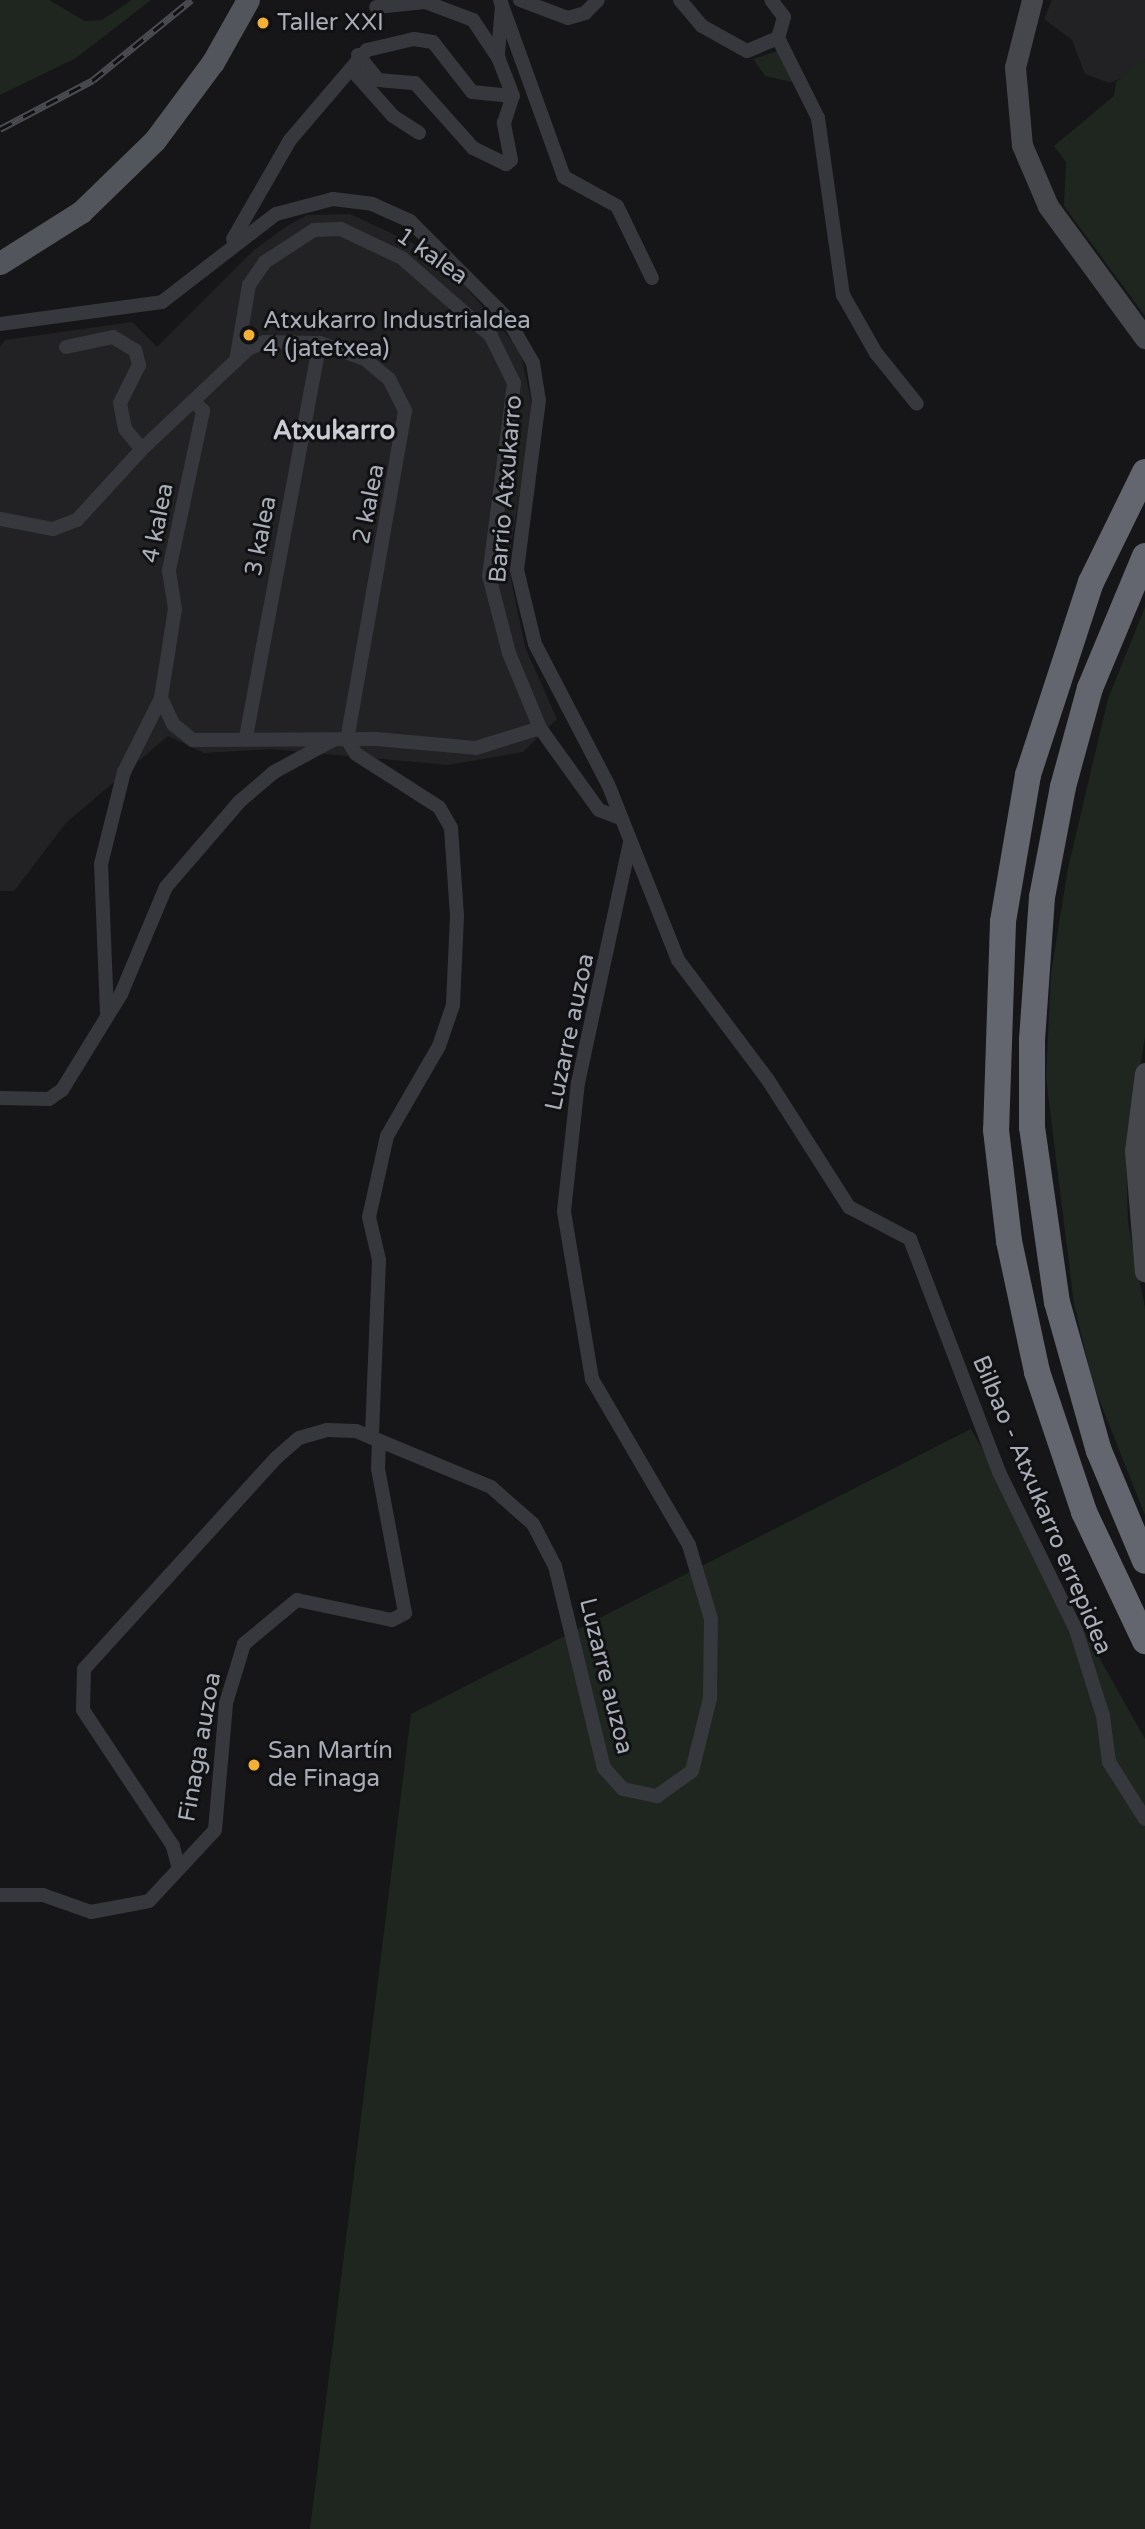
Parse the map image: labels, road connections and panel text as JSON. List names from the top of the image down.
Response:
{
  "streets": {
    "street": [
      "1 kalea",
      "Barrio Atxukarro",
      "2 kalea",
      "4 kalea",
      "3 kalea",
      "Luzarre auzoa",
      "Bilbao - Atxukarro errepidea",
      "Finaga auzoa"
    ]
  },
  "crossings": [
    ["1 kalea", "Barrio Atxukarro"],
    ["1 kalea", "2 kalea"],
    ["1 kalea", "Bilbao - Atxukarro errepidea"],
    ["Barrio Atxukarro", "Bilbao - Atxukarro errepidea"],
    ["2 kalea", "4 kalea"],
    ["2 kalea", "3 kalea"],
    ["Luzarre auzoa", "Bilbao - Atxukarro errepidea"],
    ["Luzarre auzoa", "Finaga auzoa"]
  ],
  "districts": ["Atxukarro"],
  "places": ["Taller XXI", "Atxukarro Industrialdea 4 (jatetxea)", "San Martín de Finaga"]
}
